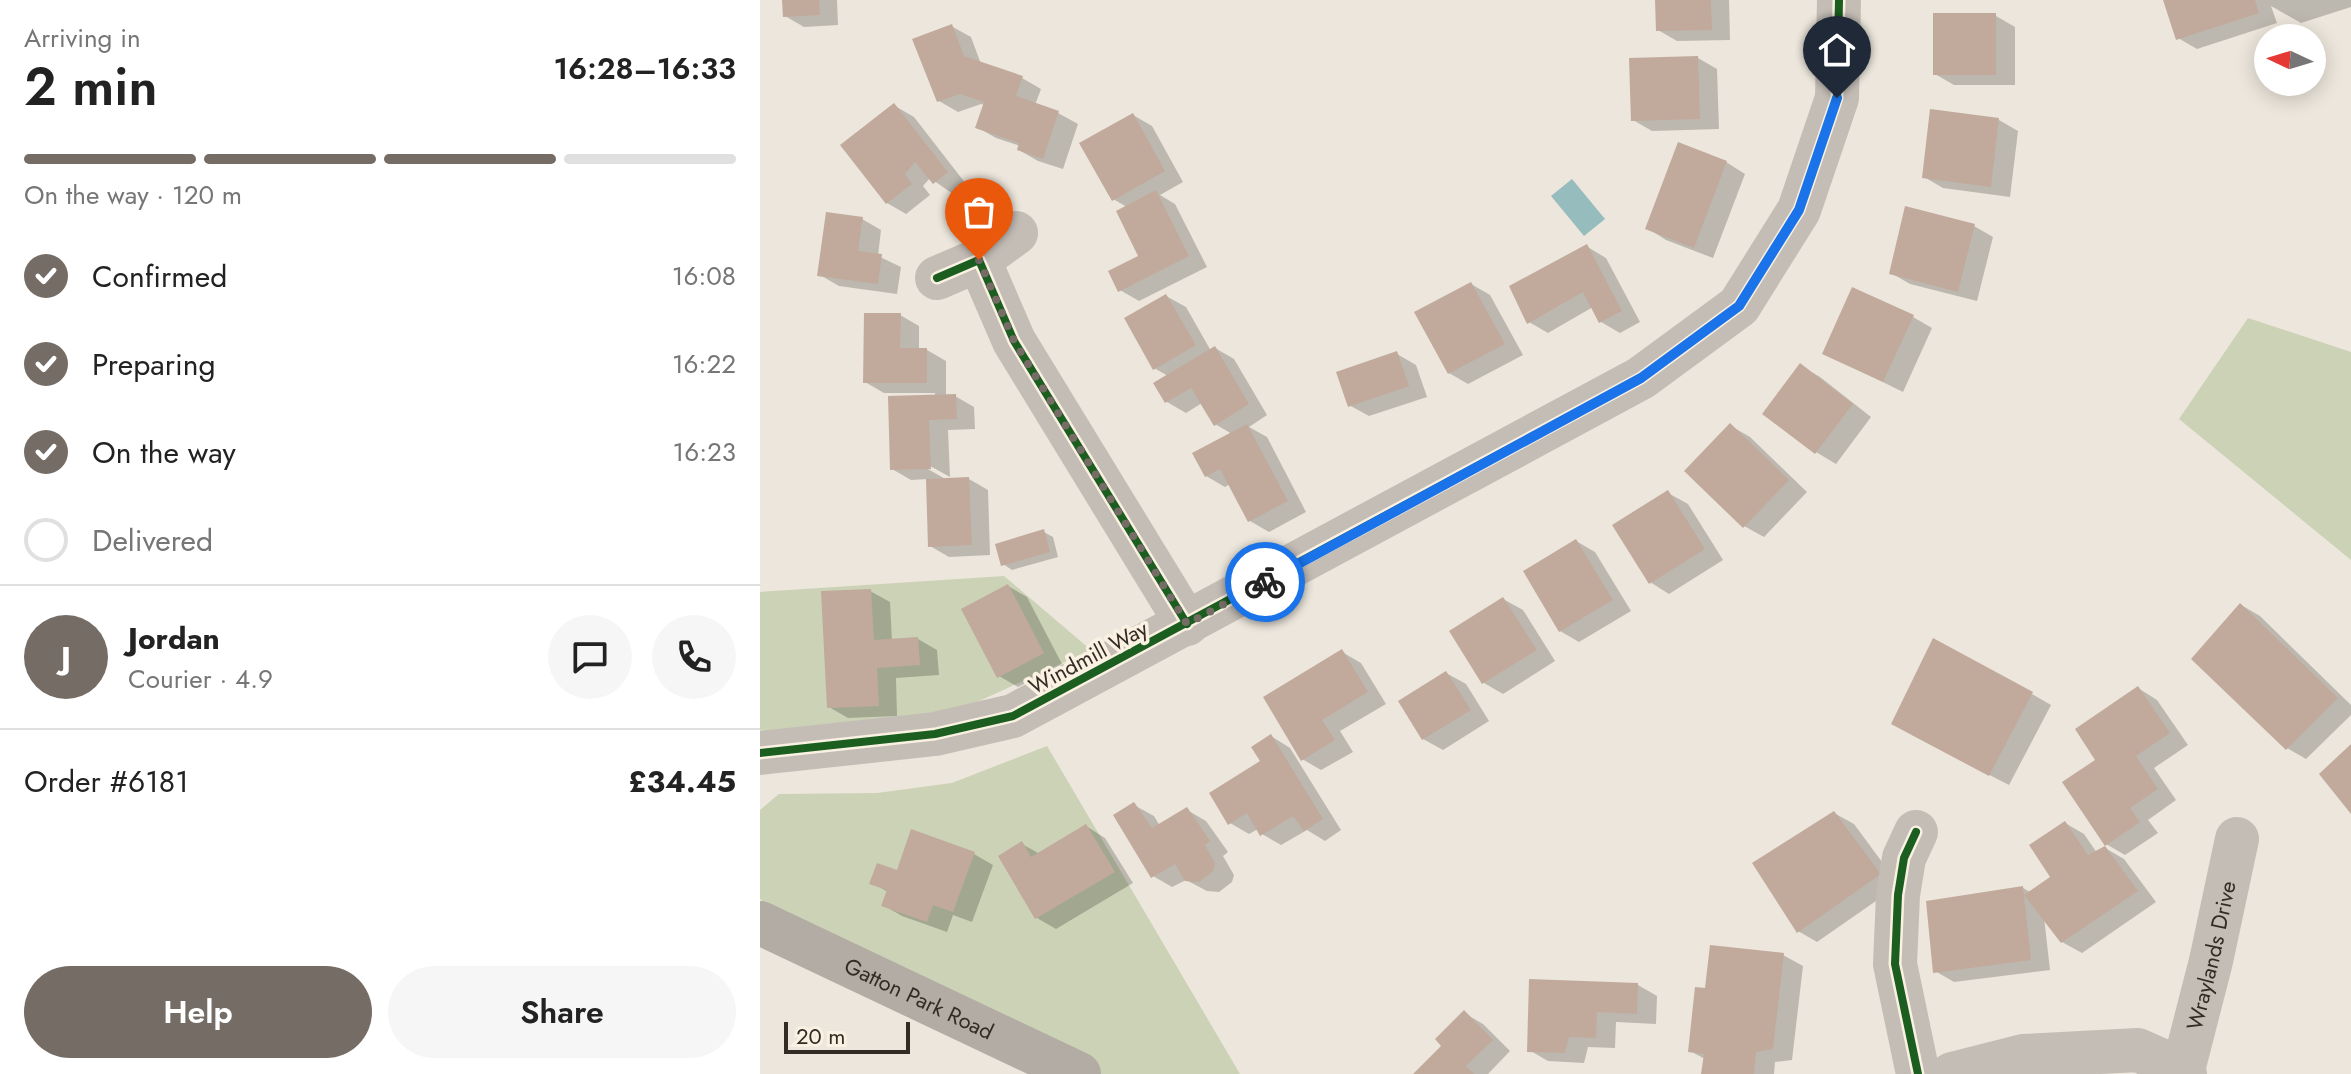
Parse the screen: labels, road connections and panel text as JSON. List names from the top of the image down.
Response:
{
  "streets": {
    "main road": ["Gatton Park Road"],
    "street": ["Windmill Way", "Wraylands Drive"]
  },
  "scale_bar": "20 m",
  "north": "left",
  "page": {
    "heading": ["2 min", "Arriving in", "16:28–16:33"],
    "panel": [
      "Jordan",
      "Courier · 4.9",
      "Order #6181",
      "£34.45"
    ],
    "bar": "On the way · 120 m",
    "list": [
      ["Confirmed", "16:08"],
      ["Preparing", "16:22"],
      ["On the way", "16:23"],
      "Delivered"
    ],
    "round": "J",
    "buttons": ["Help", "Share"],
    "scale": "20 m"
  }
}
